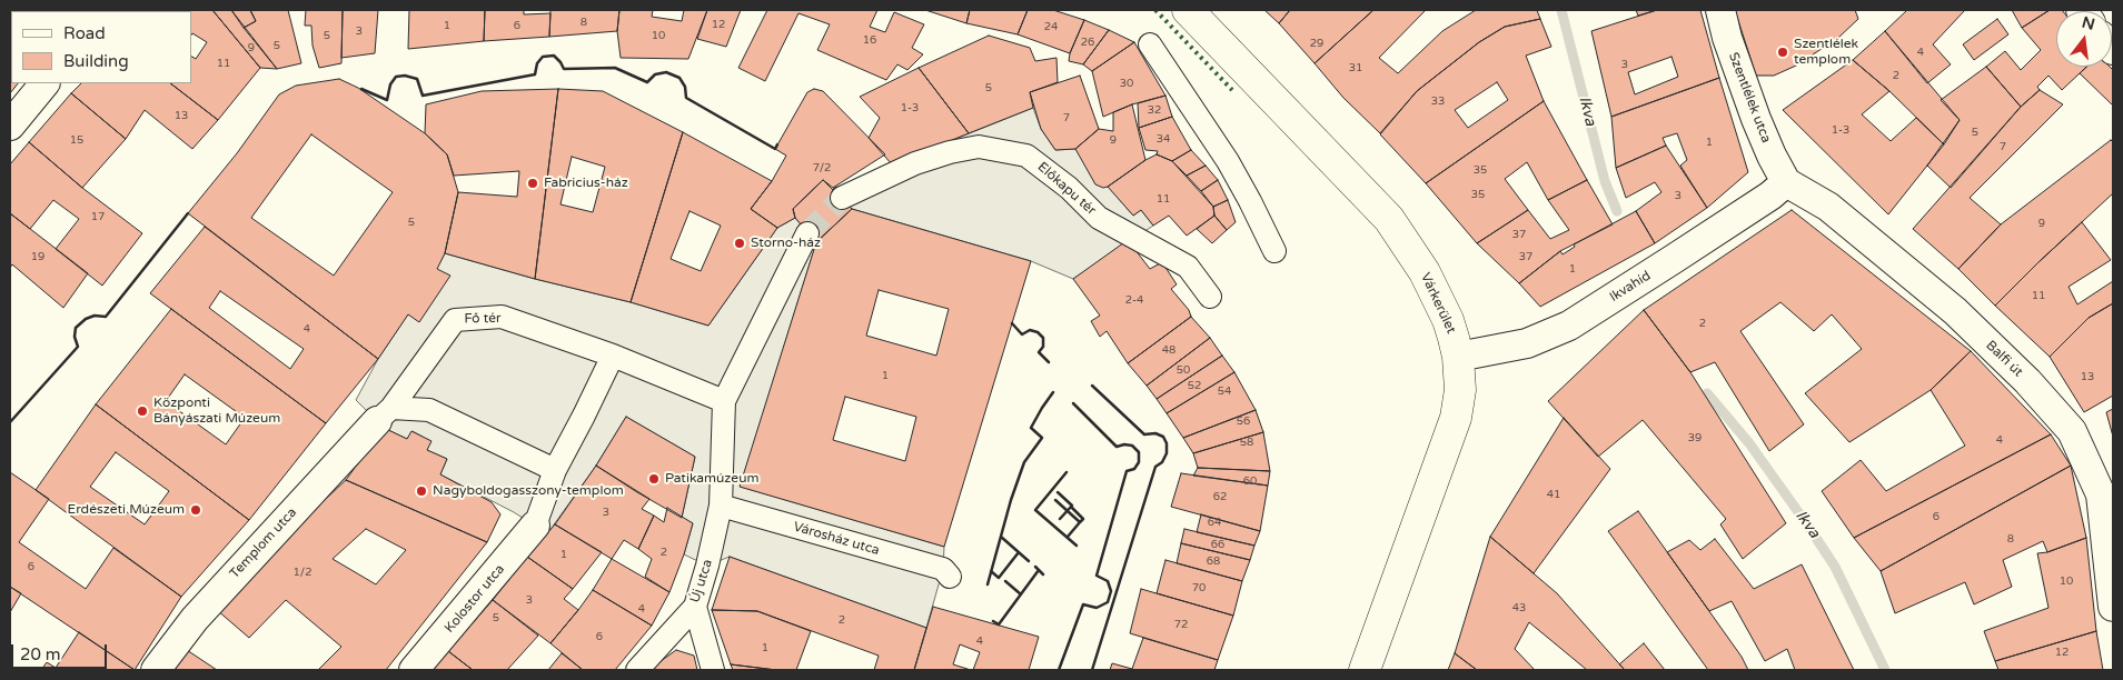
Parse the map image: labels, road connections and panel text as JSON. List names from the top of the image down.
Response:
{
  "streets": {
    "street": [
      "Szentlélek utca",
      "Előkapu tér",
      "Ikvahíd",
      "Várkerület",
      "Fő tér",
      "Balfi út",
      "Városház utca",
      "Templom utca",
      "Új utca",
      "Kolostor utca"
    ]
  },
  "crossings": [
    ["Szentlélek utca", "Ikvahíd"],
    ["Szentlélek utca", "Balfi út"],
    ["Ikvahíd", "Várkerület"],
    ["Ikvahíd", "Balfi út"],
    ["Fő tér", "Templom utca"],
    ["Városház utca", "Új utca"]
  ],
  "water": ["Ikva"],
  "places": [
    "Szentlélek templom",
    "Fabricius-ház",
    "Storno-ház",
    "Központi Bányászati Múzeum",
    "Patikamúzeum",
    "Nagyboldogasszony-templom",
    "Erdészeti Múzeum"
  ],
  "house_numbers": [
    "8",
    "12",
    "1",
    "6",
    "24",
    "3",
    "5",
    "10",
    "16",
    "26",
    "29",
    "5",
    "9",
    "4",
    "11",
    "3",
    "31",
    "2",
    "30",
    "5",
    "33",
    "1-3",
    "32",
    "13",
    "7",
    "1-3",
    "5",
    "34",
    "15",
    "9",
    "1",
    "7",
    "7/2",
    "35",
    "35",
    "3",
    "11",
    "17",
    "5",
    "9",
    "37",
    "19",
    "37",
    "1",
    "11",
    "2-4",
    "2",
    "4",
    "48",
    "50",
    "1",
    "13",
    "52",
    "54",
    "56",
    "39",
    "4",
    "58",
    "60",
    "41",
    "62",
    "3",
    "6",
    "64",
    "8",
    "66",
    "2",
    "1",
    "68",
    "6",
    "1/2",
    "10",
    "70",
    "3",
    "43",
    "4",
    "5",
    "2",
    "72",
    "6",
    "4",
    "1",
    "12"
  ],
  "legend": ["Road", "Building"],
  "scale_bar": "20 m",
  "north": "top"
}
